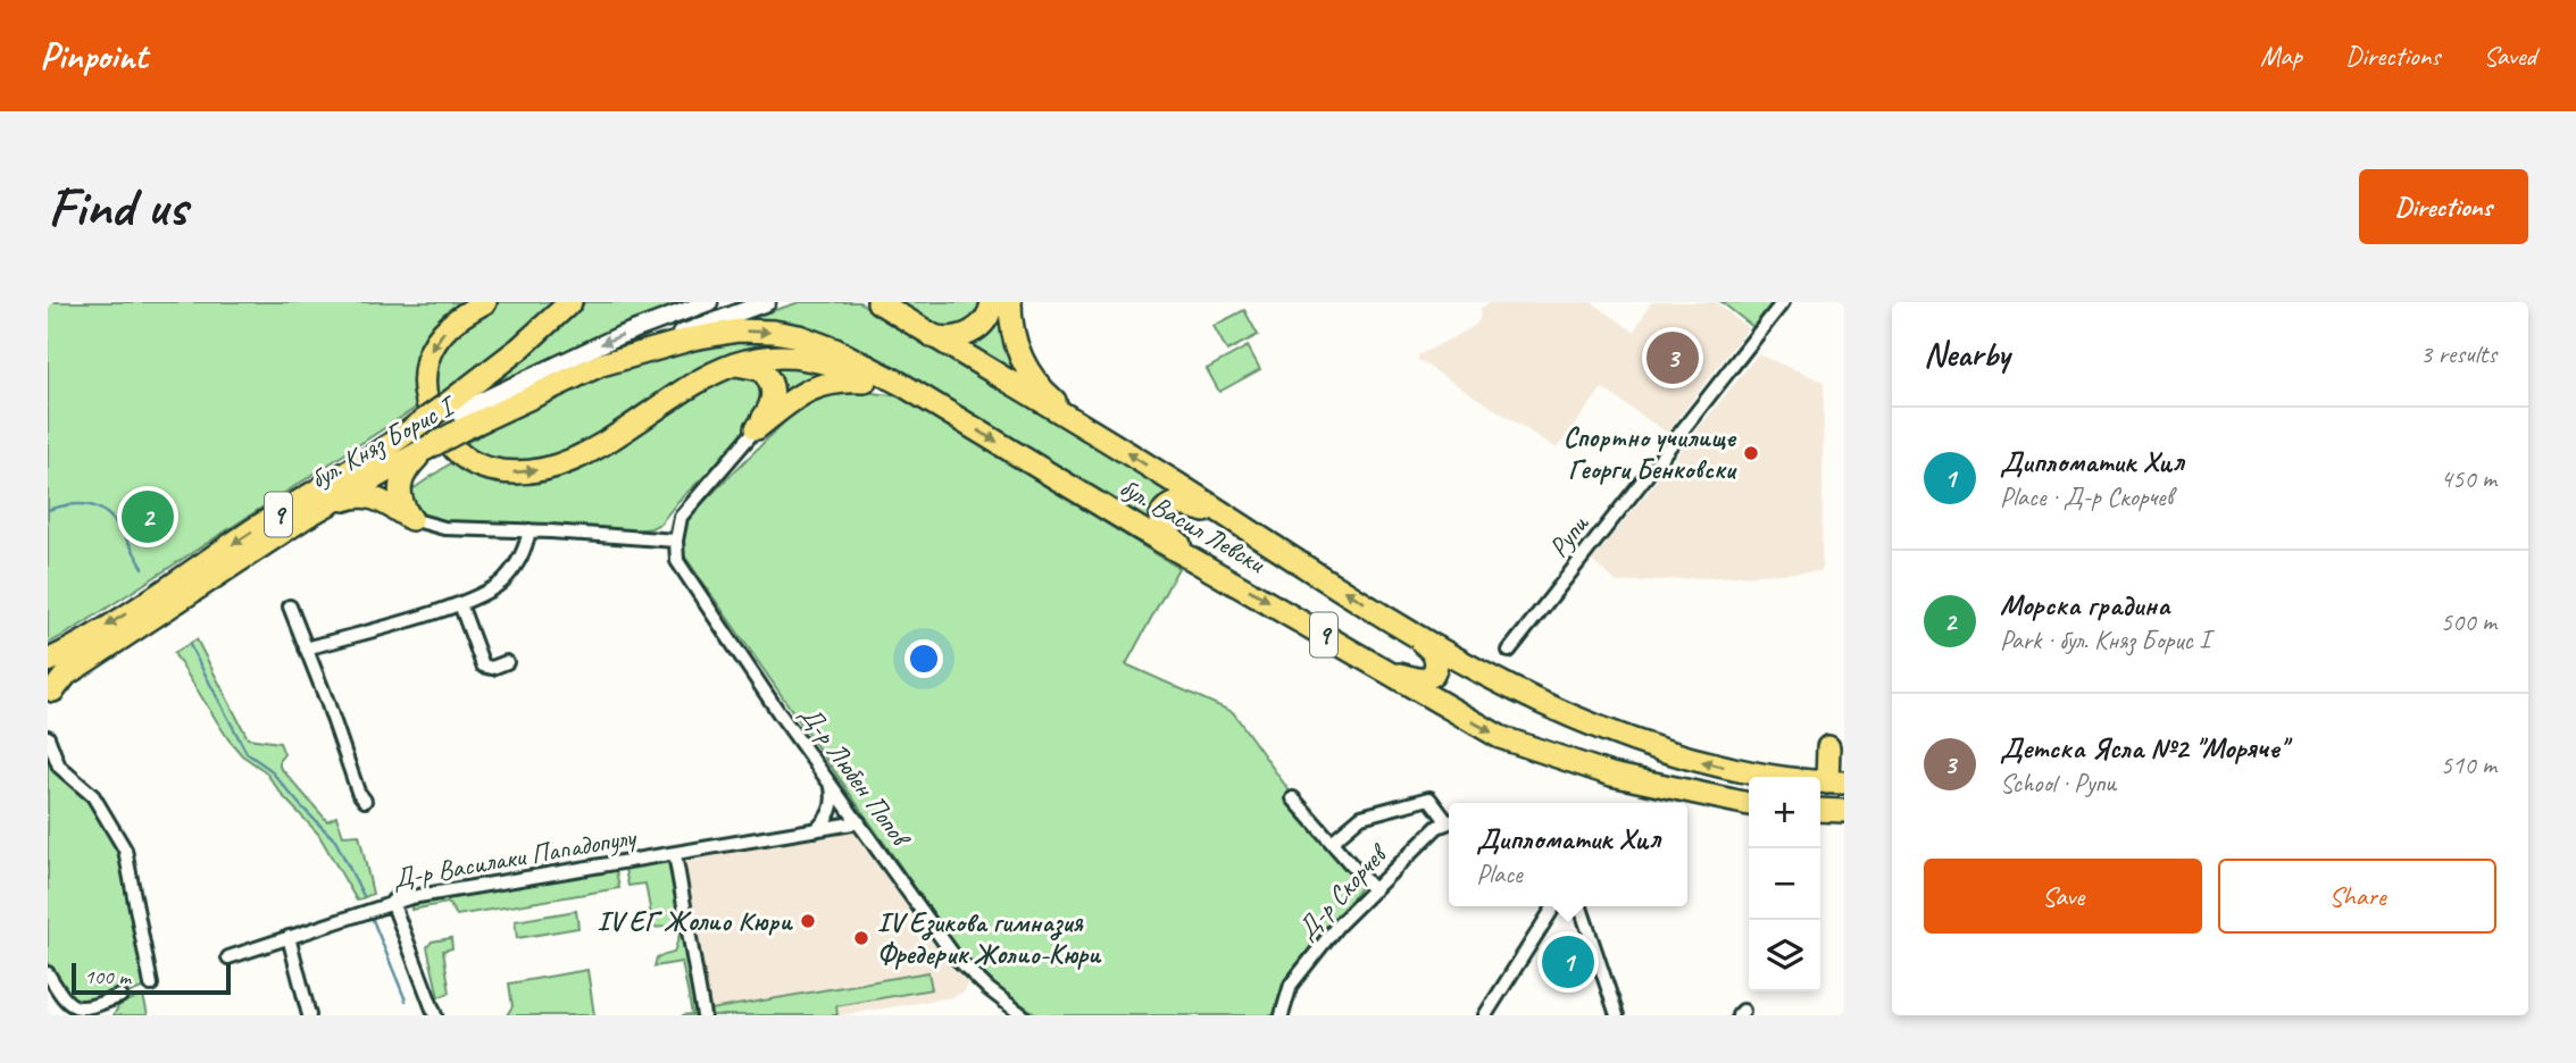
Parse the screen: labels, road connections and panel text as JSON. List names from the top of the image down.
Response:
{
  "streets": {
    "highway": ["бул. Княз Борис I", "9", "бул. Васил Левски"],
    "street": [
      "Рупи",
      "Д-р Любен Попов",
      "Д-р Василаки Пападопулу",
      "Д-р Скорчев"
    ]
  },
  "crossings": [
    ["бул. Княз Борис I", "9"],
    ["бул. Княз Борис I", "бул. Васил Левски"],
    ["Д-р Любен Попов", "Д-р Василаки Пападопулу"]
  ],
  "one_way": ["бул. Княз Борис I"],
  "places": ["Спортно училище Георги Бенковски", "IV ЕГ Жолио Кюри", "IV Езикова гимназия Фредерик Жолио-Кюри"],
  "scale_bar": "100 m",
  "page": {
    "header": "Pinpoint",
    "nav": ["Map", "Directions", "Saved"],
    "buttons": [
      "Directions",
      ["Save", "Share"]
    ],
    "title": "Find us",
    "heading": ["Nearby", "3 results"],
    "pins": ["3", "2", "1"],
    "list": [
      {
        "mark": "1",
        "name": "Дипломатик Хил",
        "note": "Place · Д-р Скорчев",
        "value": "450 m"
      },
      {
        "mark": "2",
        "name": "Морска градина",
        "note": "Park · бул. Княз Борис I",
        "value": "500 m"
      },
      {
        "mark": "3",
        "name": "Детска Ясла №2 \"Моряче\"",
        "note": "School · Рупи",
        "value": "510 m"
      }
    ],
    "map_buttons": ["+", "−"],
    "popup": ["Дипломатик Хил", "Place"],
    "scale": "100 m"
  }
}
